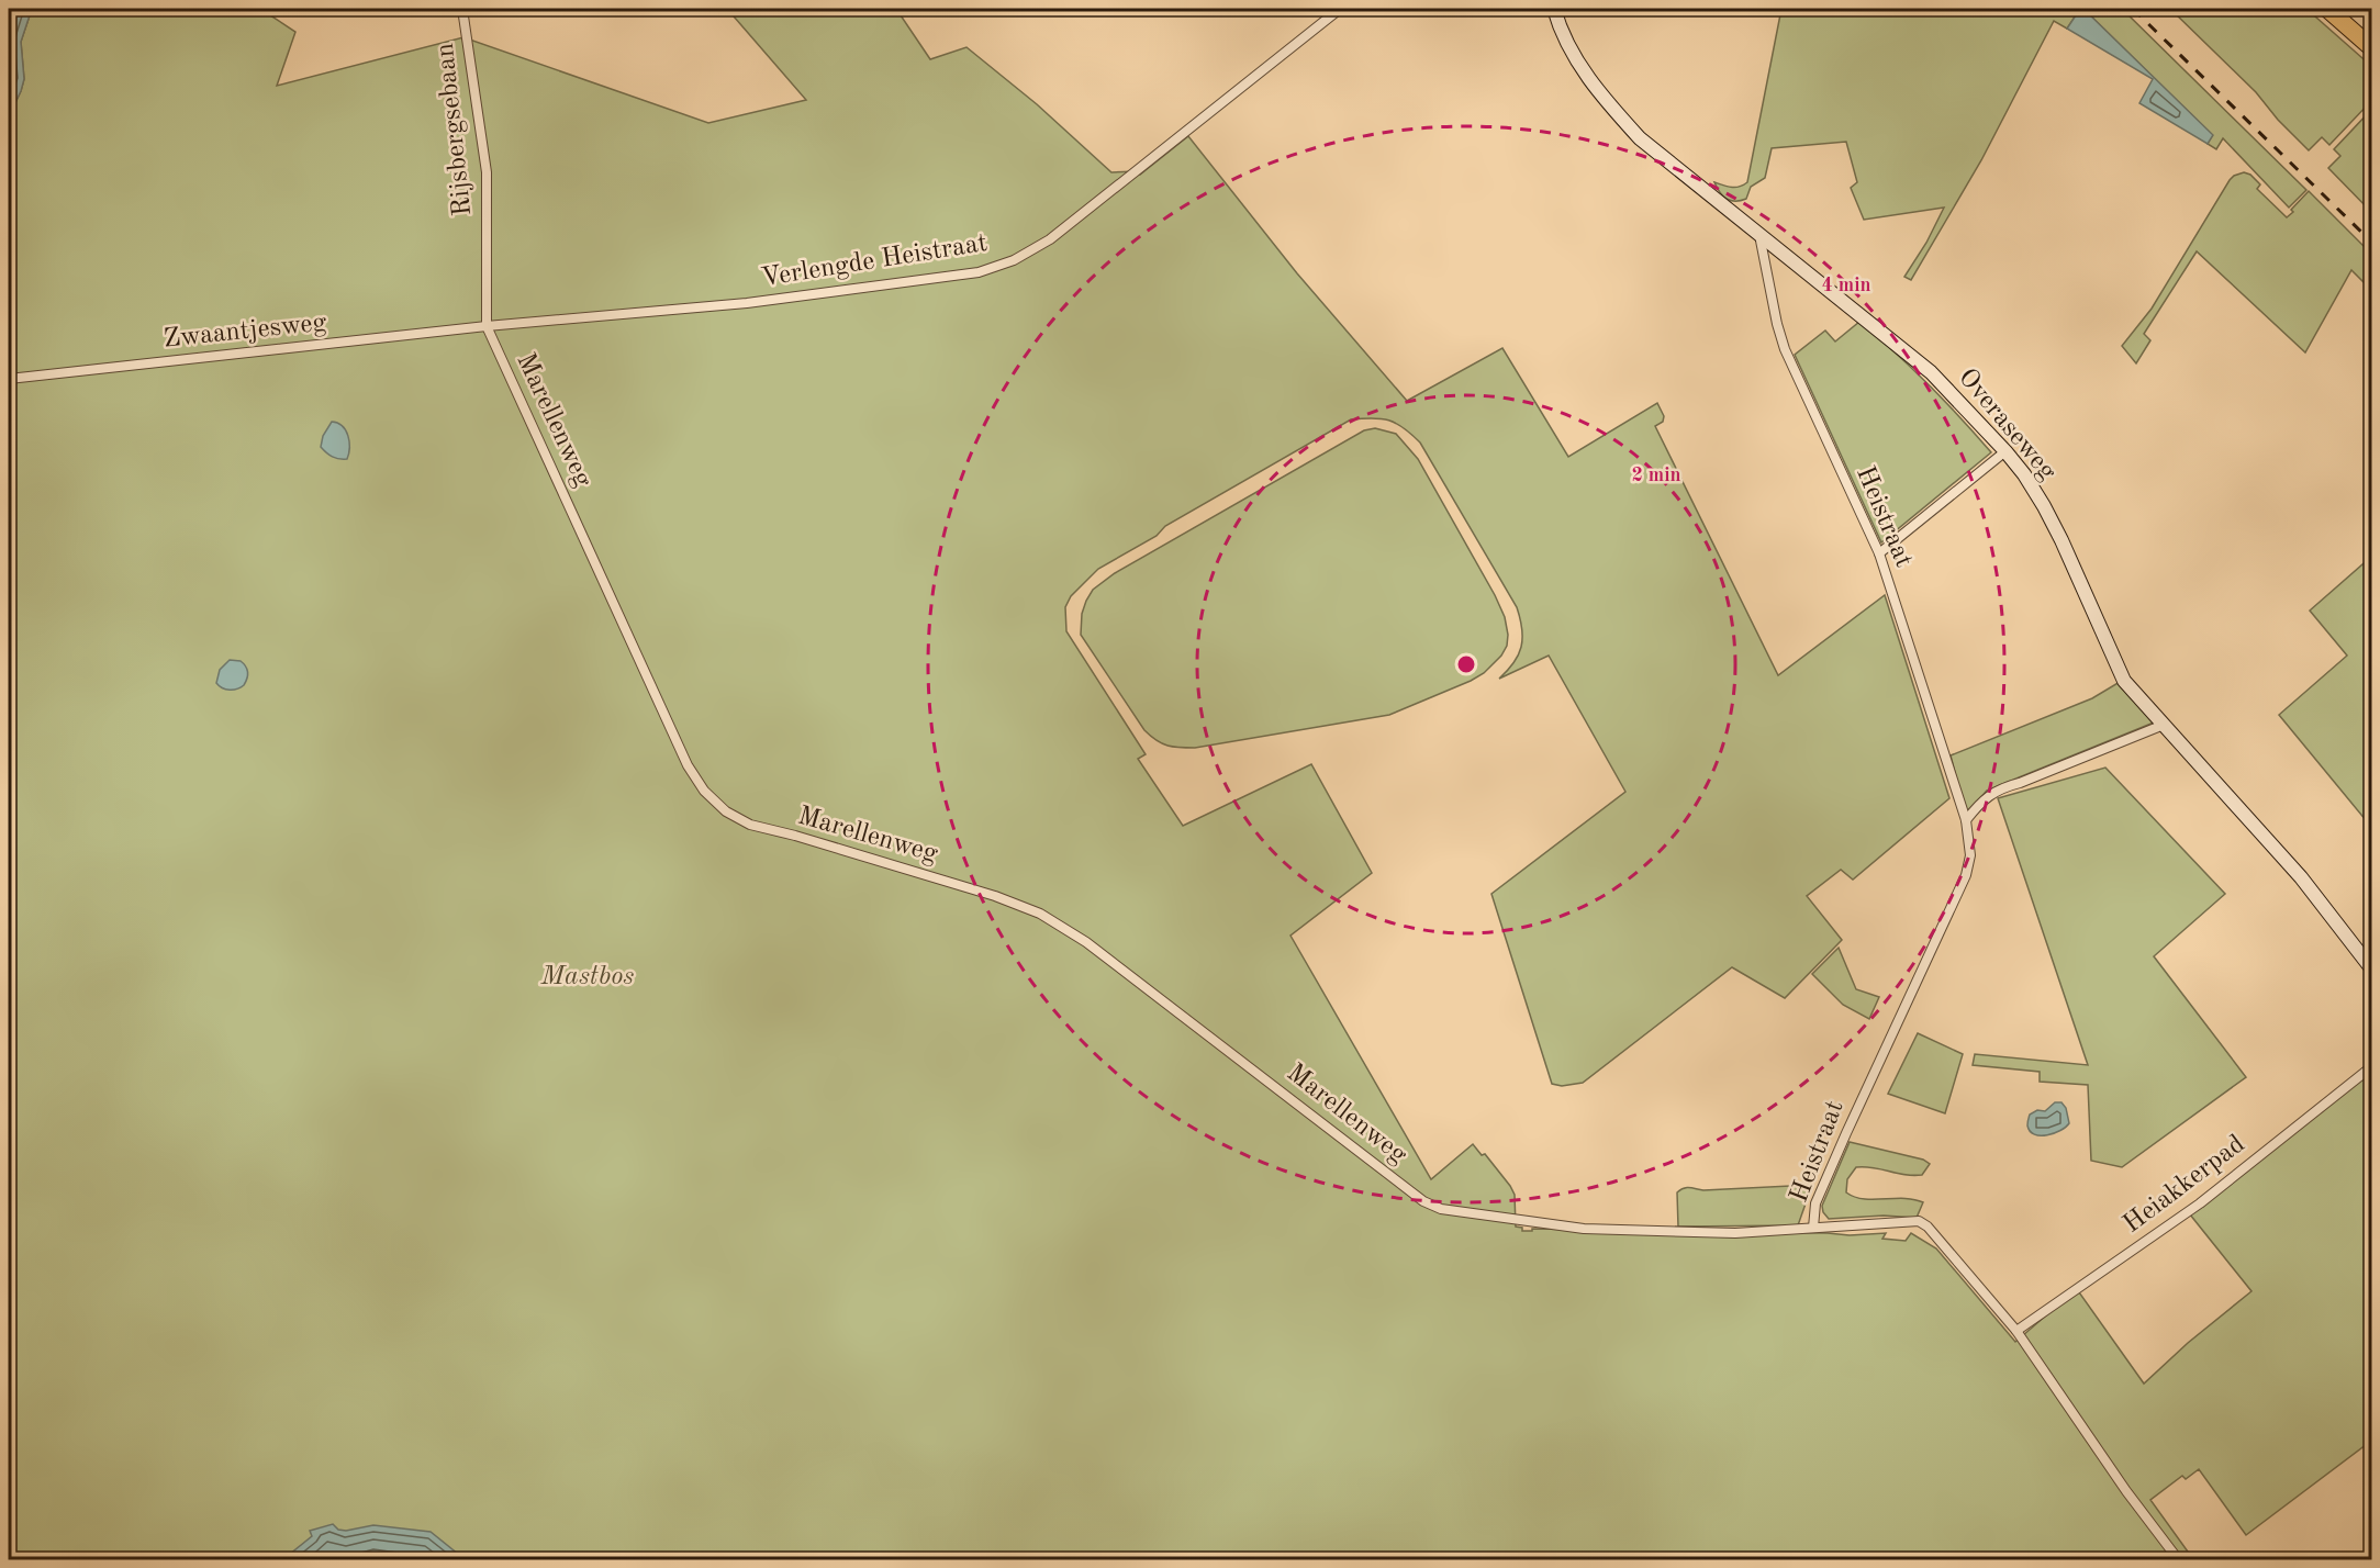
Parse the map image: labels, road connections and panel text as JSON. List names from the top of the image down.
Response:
{
  "streets": {
    "street": [
      "Rijsbergsebaan",
      "Verlengde Heistraat",
      "Zwaantjesweg",
      "Marellenweg",
      "Overaseweg",
      "Heistraat",
      "Heiakkerpad"
    ]
  },
  "crossings": [
    ["Rijsbergsebaan", "Verlengde Heistraat"],
    ["Rijsbergsebaan", "Zwaantjesweg"],
    ["Rijsbergsebaan", "Marellenweg"],
    ["Verlengde Heistraat", "Zwaantjesweg"],
    ["Verlengde Heistraat", "Marellenweg"],
    ["Zwaantjesweg", "Marellenweg"],
    ["Marellenweg", "Heistraat"],
    ["Overaseweg", "Heistraat"],
    ["Heistraat", "Heiakkerpad"]
  ],
  "parks": ["Mastbos"],
  "rings": ["4 min", "2 min"]
}
